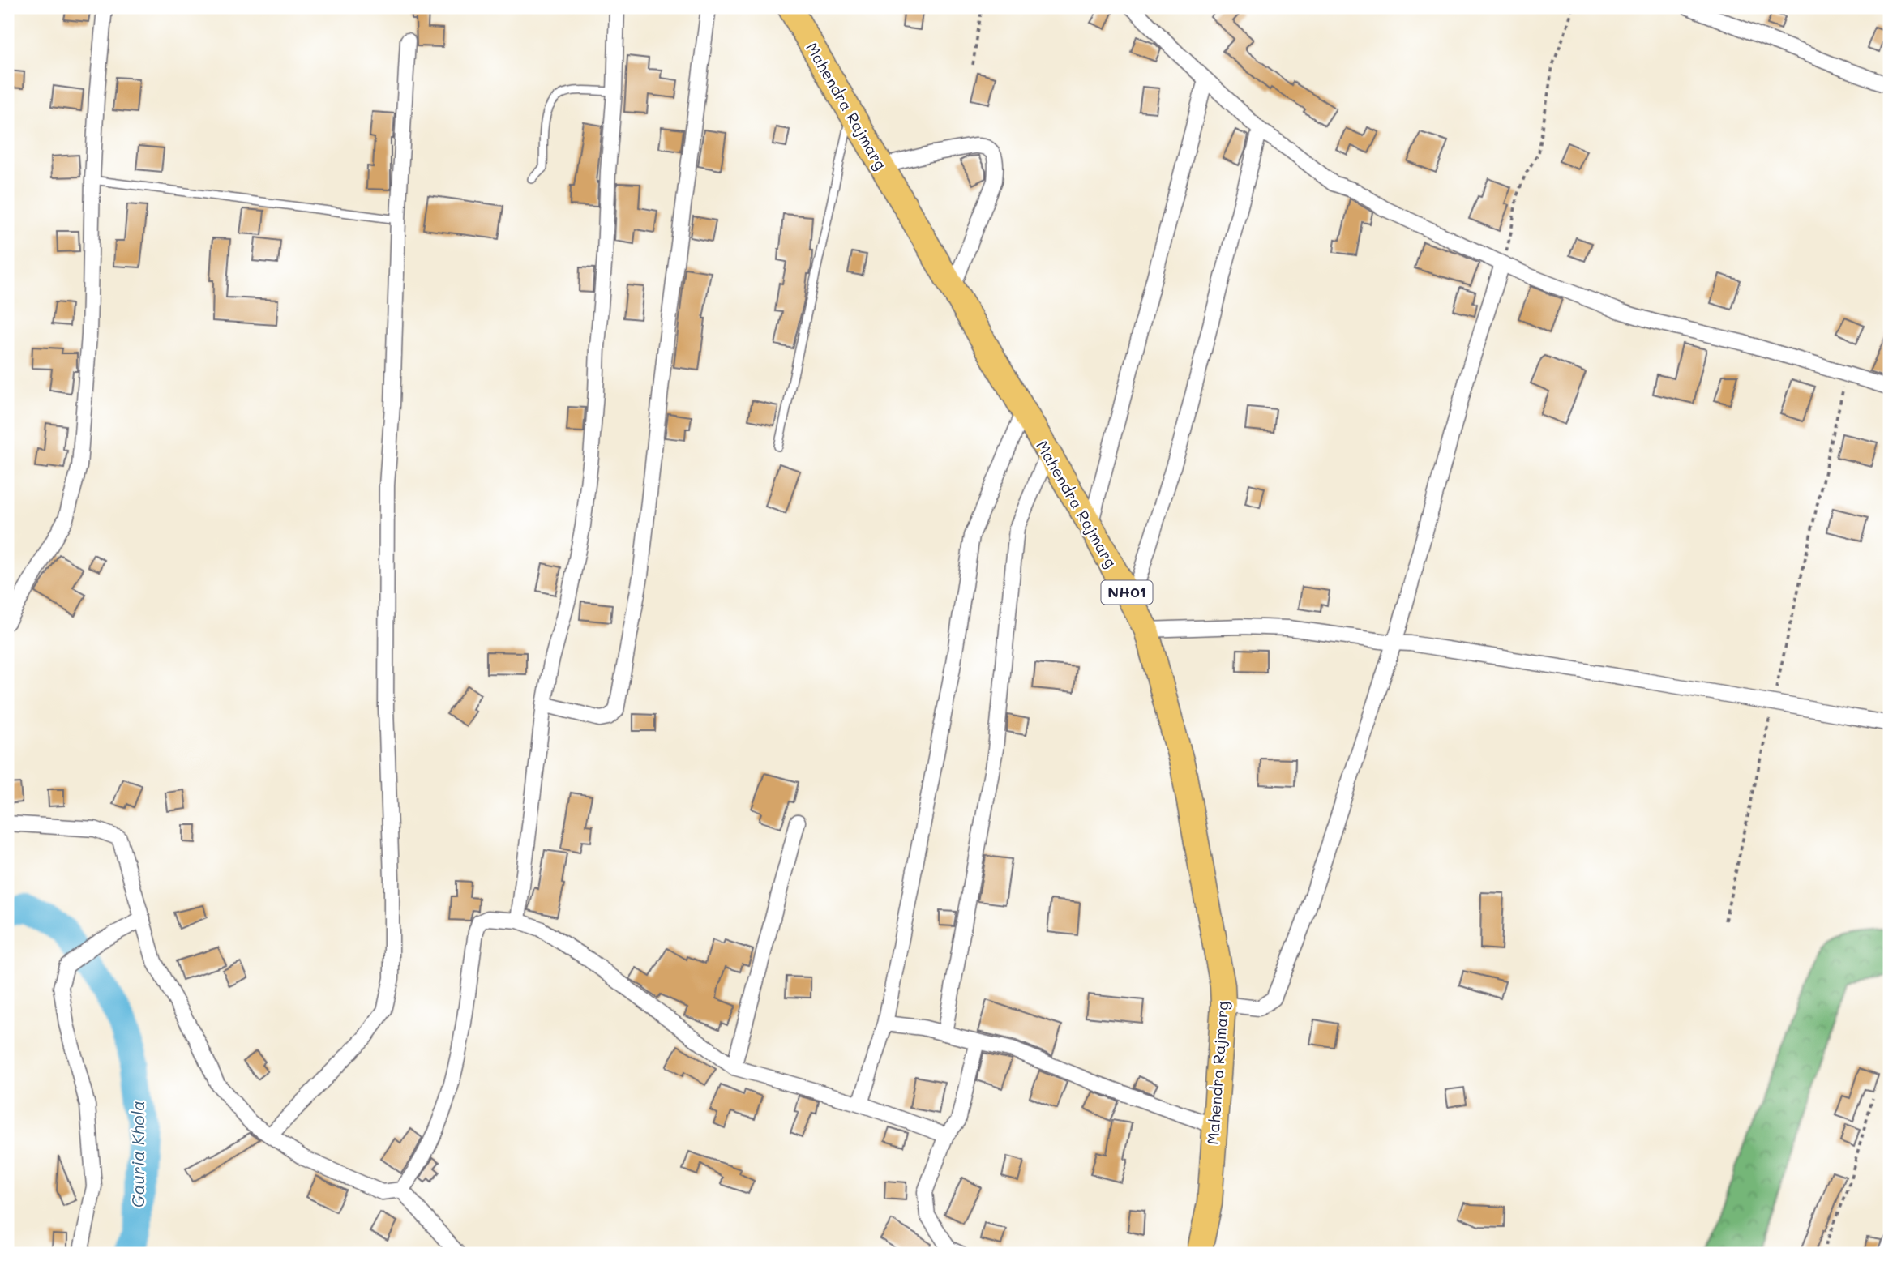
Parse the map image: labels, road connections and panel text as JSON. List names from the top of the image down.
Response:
{
  "streets": {
    "highway": ["Mahendra Rajmarg", "NH01"]
  },
  "water": ["Gauria Khola"]
}
